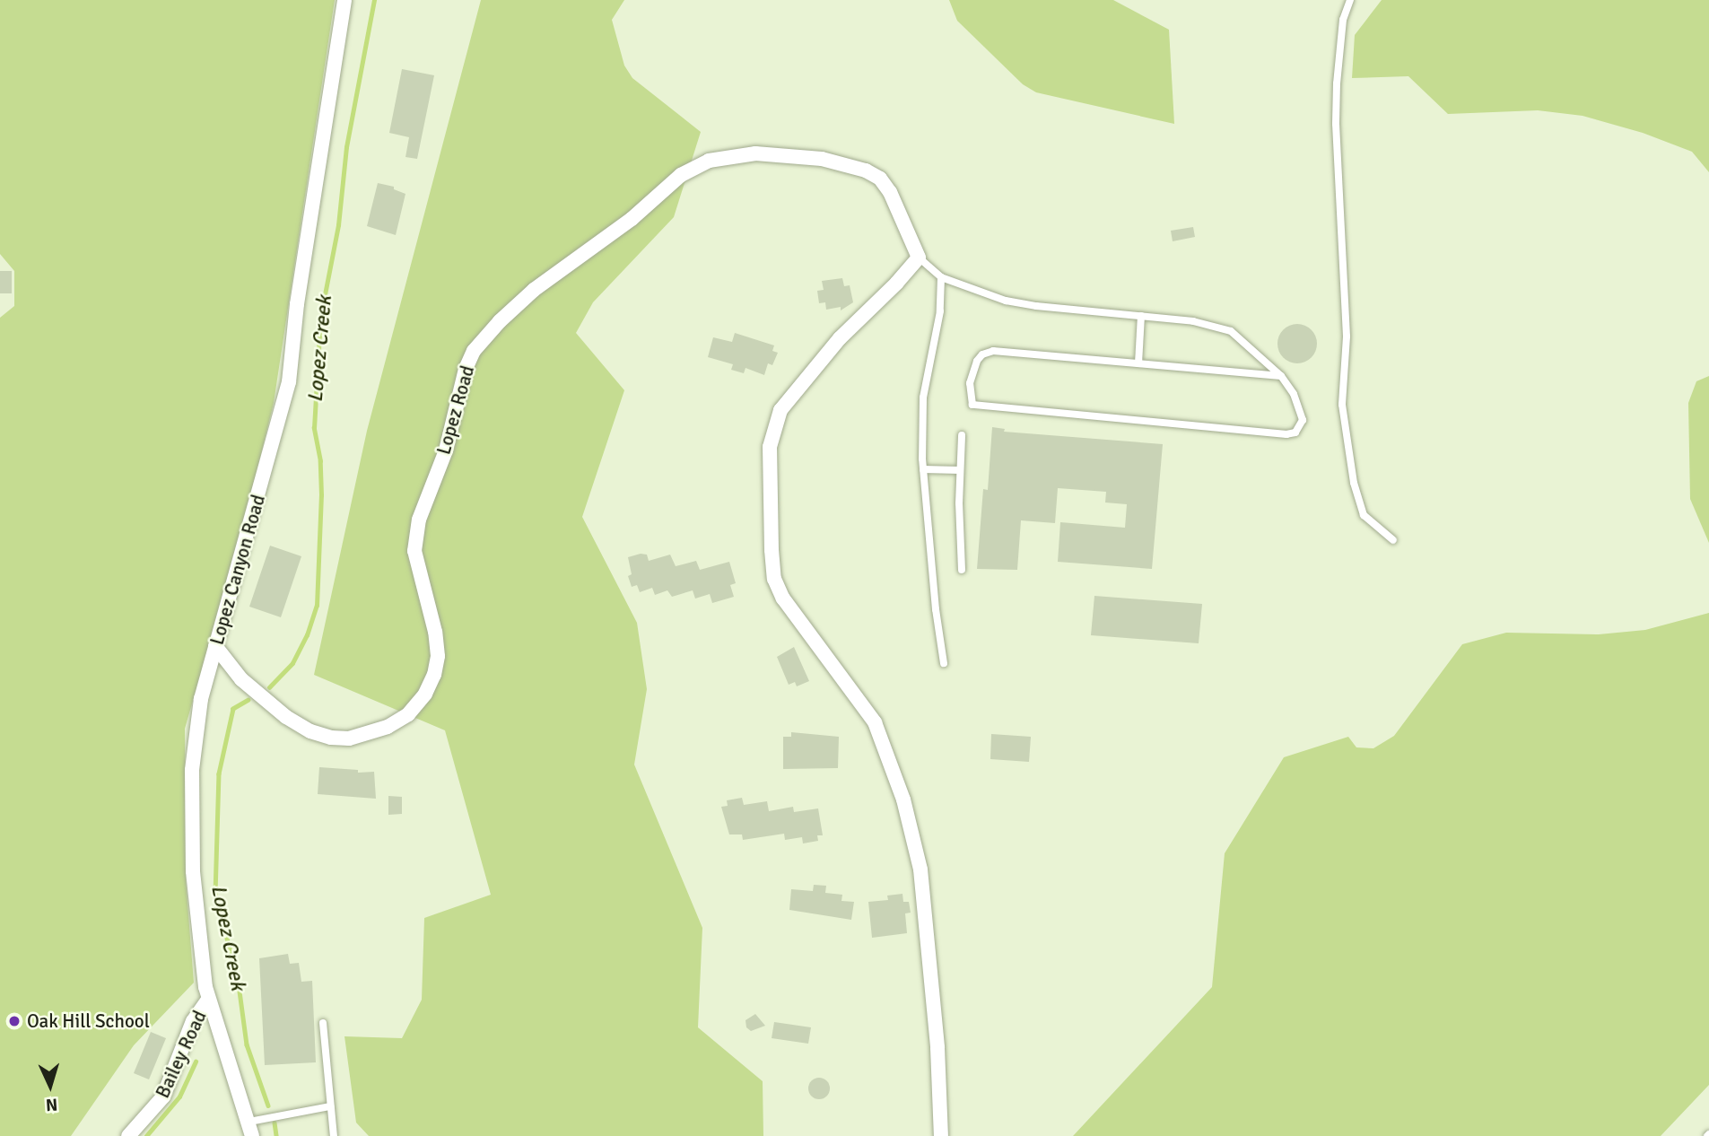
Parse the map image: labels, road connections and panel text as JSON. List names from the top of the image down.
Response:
{
  "streets": {
    "street": ["Lopez Road", "Lopez Canyon Road", "Bailey Road"]
  },
  "crossings": [
    ["Lopez Road", "Lopez Canyon Road"],
    ["Lopez Canyon Road", "Bailey Road"]
  ],
  "water": ["Lopez Creek"],
  "places": ["Oak Hill School"],
  "north": "bottom"
}
